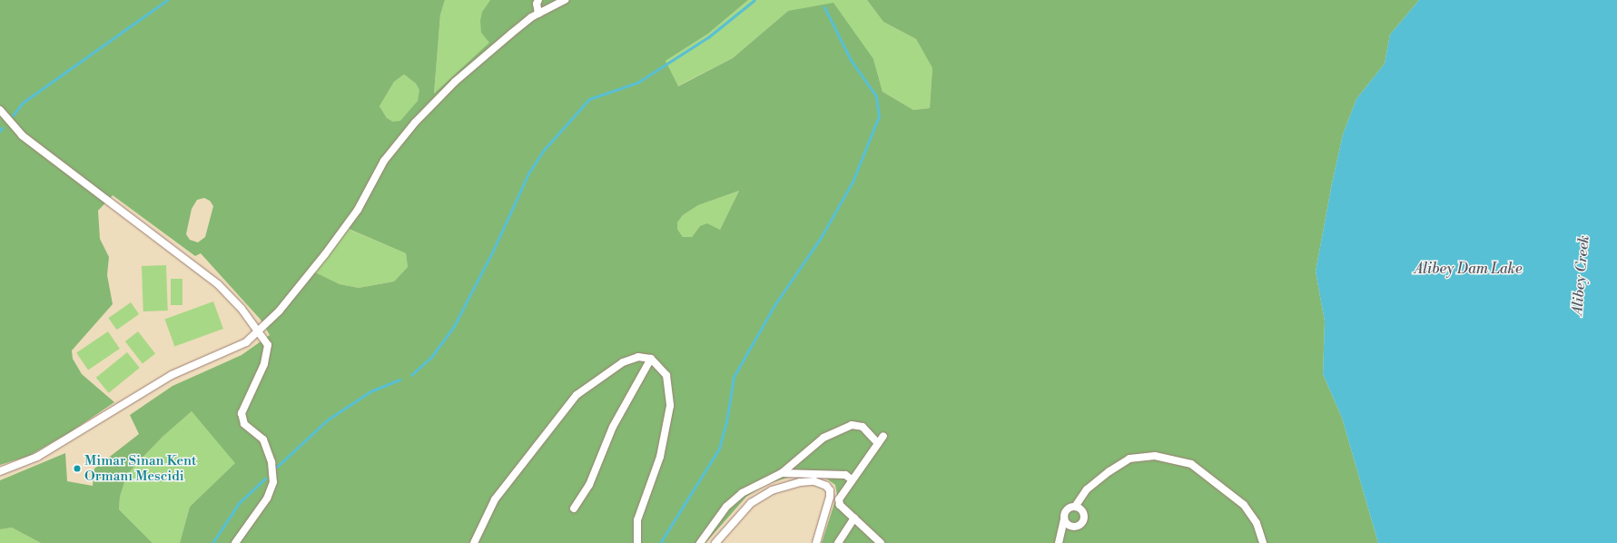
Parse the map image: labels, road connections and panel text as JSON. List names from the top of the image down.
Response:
{
  "water": ["Alibey Dam Lake", "Alibey Creek"],
  "places": ["Mimar Sinan Kent Ormanı Mescidi"]
}
